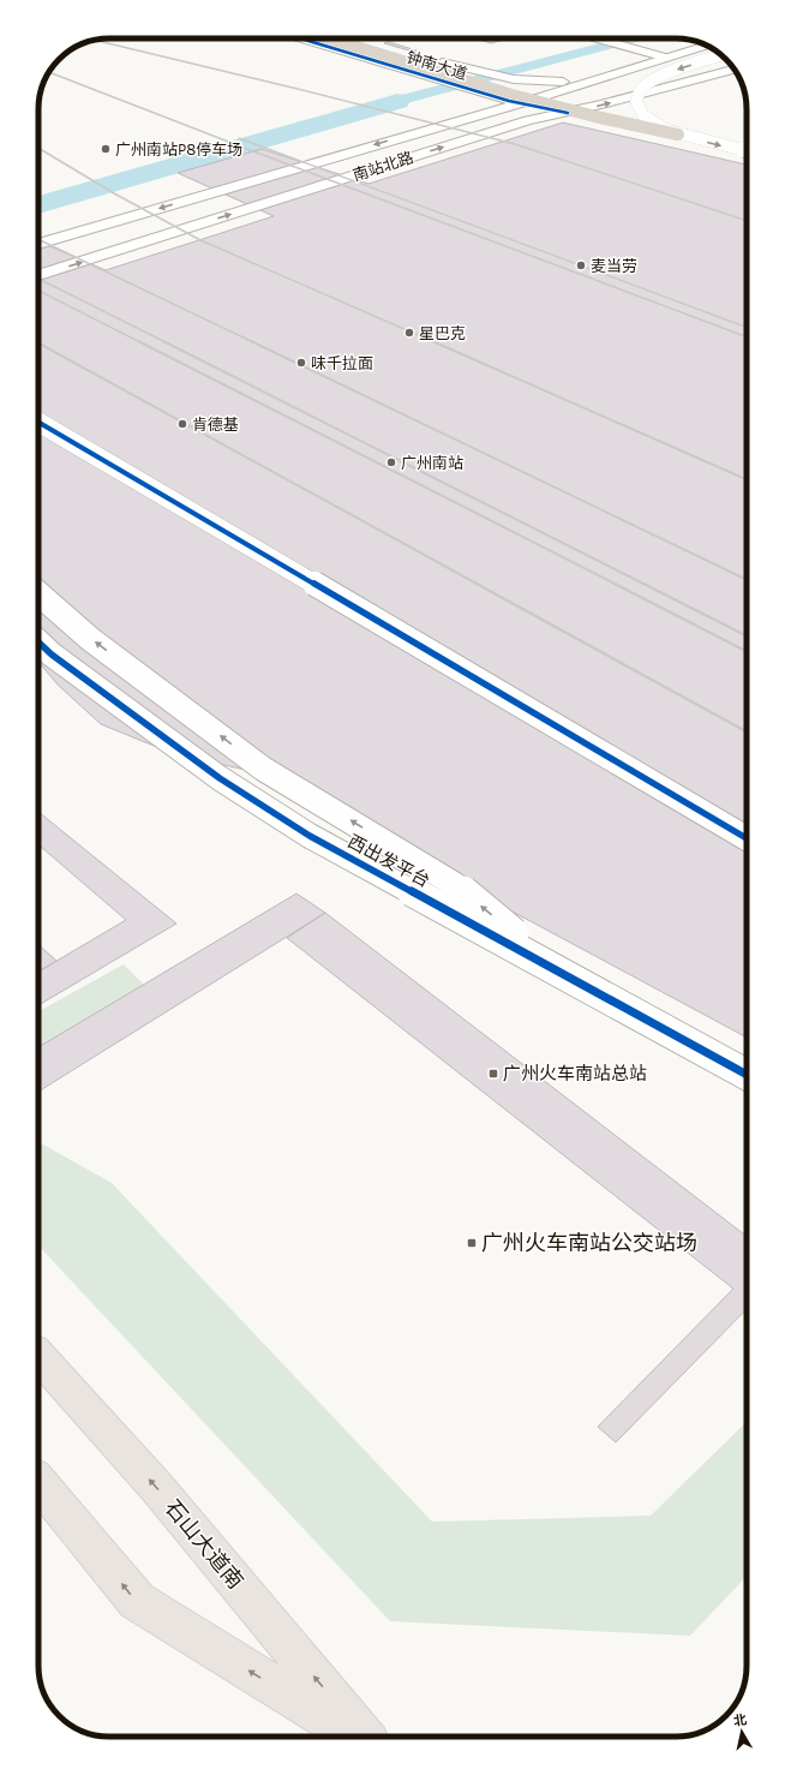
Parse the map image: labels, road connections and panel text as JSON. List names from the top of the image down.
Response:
{
  "streets": {
    "main road": ["石山大道南"],
    "street": ["钟南大道", "南站北路", "西出发平台"]
  },
  "crossings": [
    ["钟南大道", "南站北路"]
  ],
  "one_way": ["石山大道南"],
  "places": {
    "other": [
      "广州南站P8停车场",
      "麦当劳",
      "星巴克",
      "味千拉面",
      "肯德基",
      "广州南站"
    ],
    "transit": ["广州火车南站总站", "广州火车南站公交站场"]
  },
  "north": "top"
}
